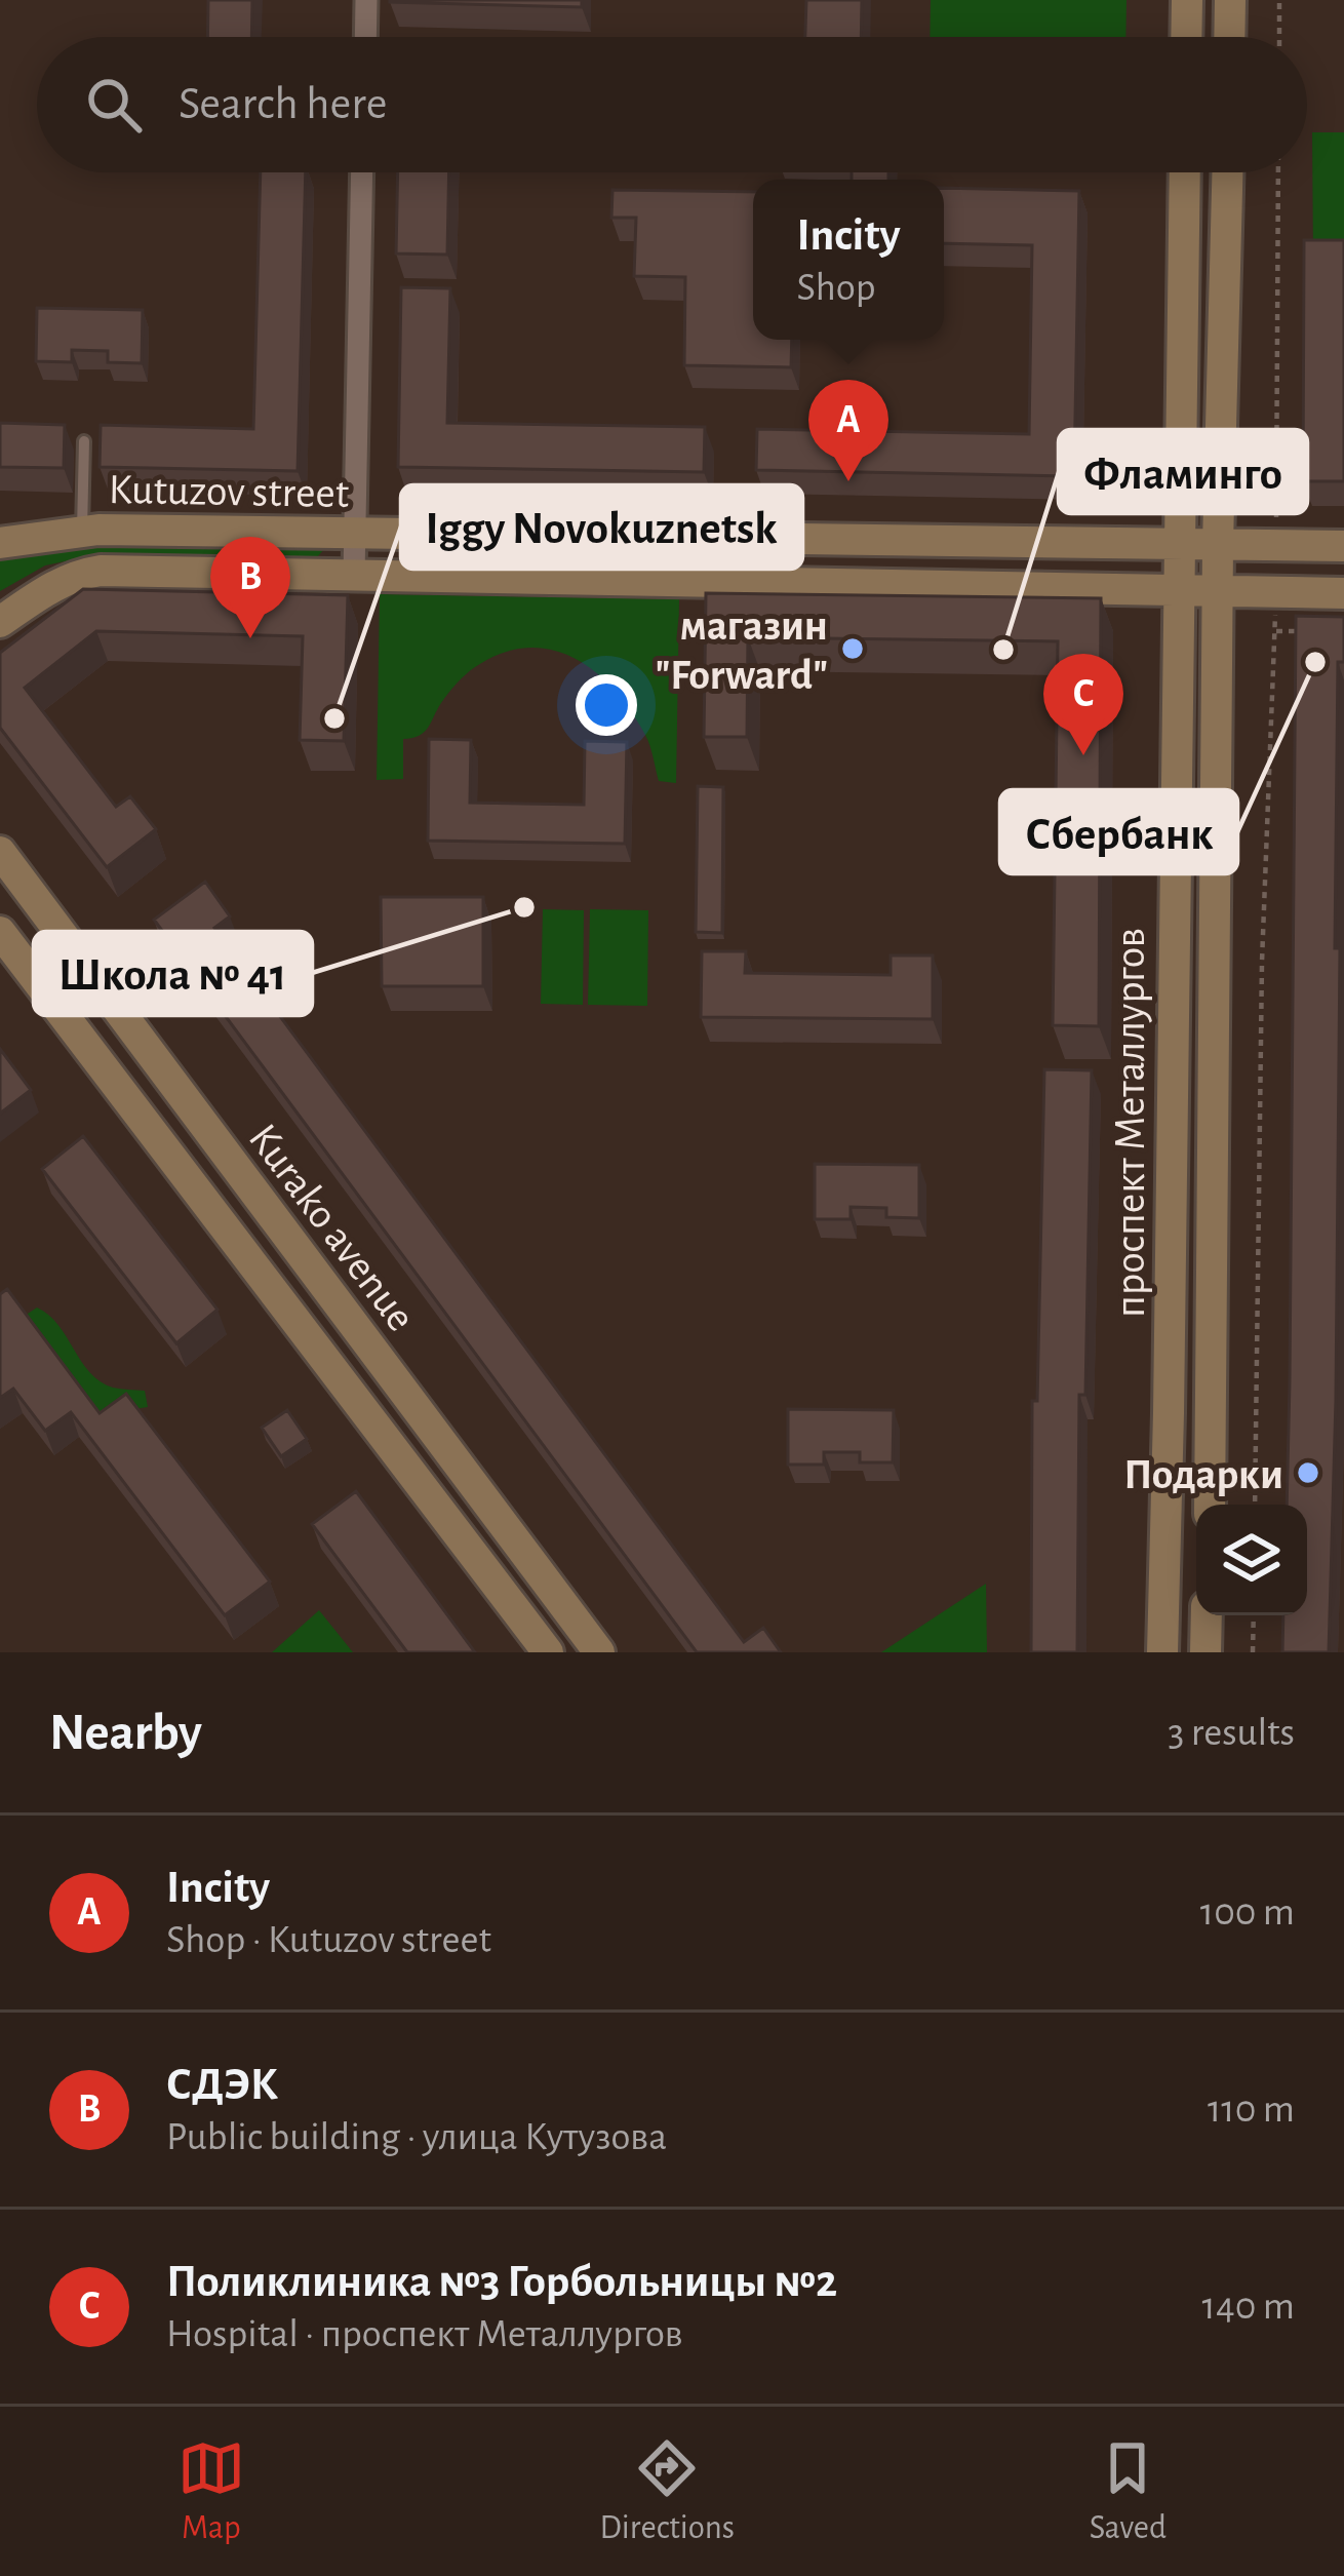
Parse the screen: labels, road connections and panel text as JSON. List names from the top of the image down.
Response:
{
  "streets": {
    "main road": ["Kutuzov street", "проспект Металлургов", "Kurako avenue"]
  },
  "crossings": [
    ["Kutuzov street", "проспект Металлургов"]
  ],
  "places": [
    "магазин \"Forward\"",
    "Фламинго",
    "Сбербанк",
    "Iggy Novokuznetsk",
    "Школа № 41",
    "Подарки"
  ],
  "page": {
    "search": "Search here",
    "popup": ["Incity", "Shop"],
    "pins": ["A", "B", "C"],
    "heading": ["Nearby", "3 results"],
    "list": [
      {
        "mark": "A",
        "name": "Incity",
        "note": "Shop · Kutuzov street",
        "value": "100 m"
      },
      {
        "mark": "B",
        "name": "СДЭК",
        "note": "Public building · улица Кутузова",
        "value": "110 m"
      },
      {
        "mark": "C",
        "name": "Поликлиника №3 Горбольницы №2",
        "note": "Hospital · проспект Металлургов",
        "value": "140 m"
      }
    ],
    "nav": ["Map", "Directions", "Saved"]
  }
}
